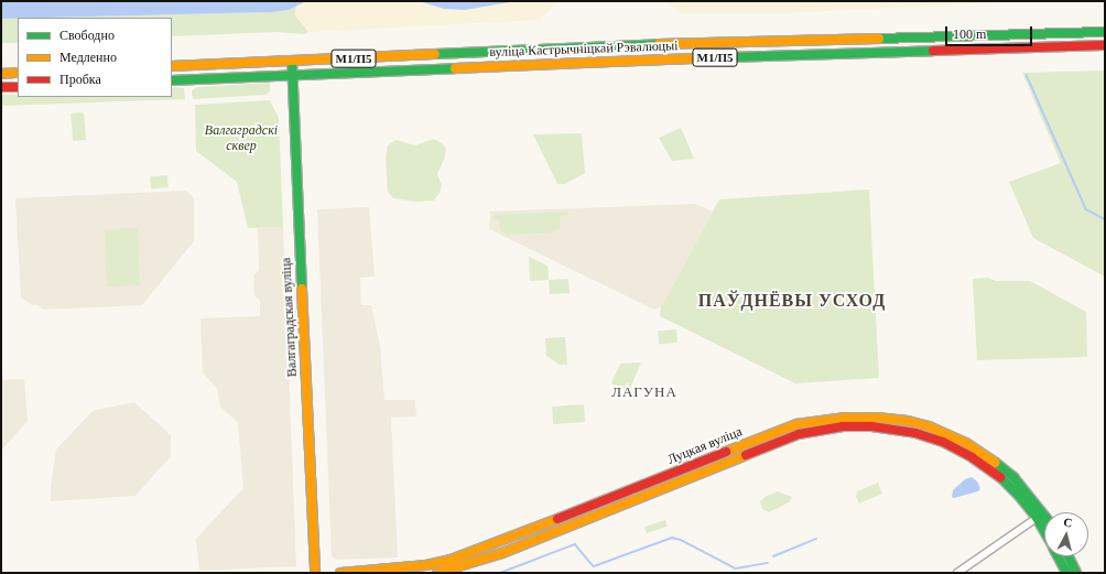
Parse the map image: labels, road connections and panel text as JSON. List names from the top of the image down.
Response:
{
  "streets": {
    "main road": [
      "вуліца Кастрычніцкай Рэвалюцыі",
      "М1/П5",
      "Валгаградская вуліца",
      "Луцкая вуліца"
    ]
  },
  "crossings": [
    ["вуліца Кастрычніцкай Рэвалюцыі", "Валгаградская вуліца"]
  ],
  "districts": ["ПАЎДНЁВЫ УСХОД", "ЛАГУНА"],
  "parks": ["Валгаградскі сквер"],
  "legend": ["Свободно", "Медленно", "Пробка"],
  "scale_bar": "100 m",
  "north": "top"
}
